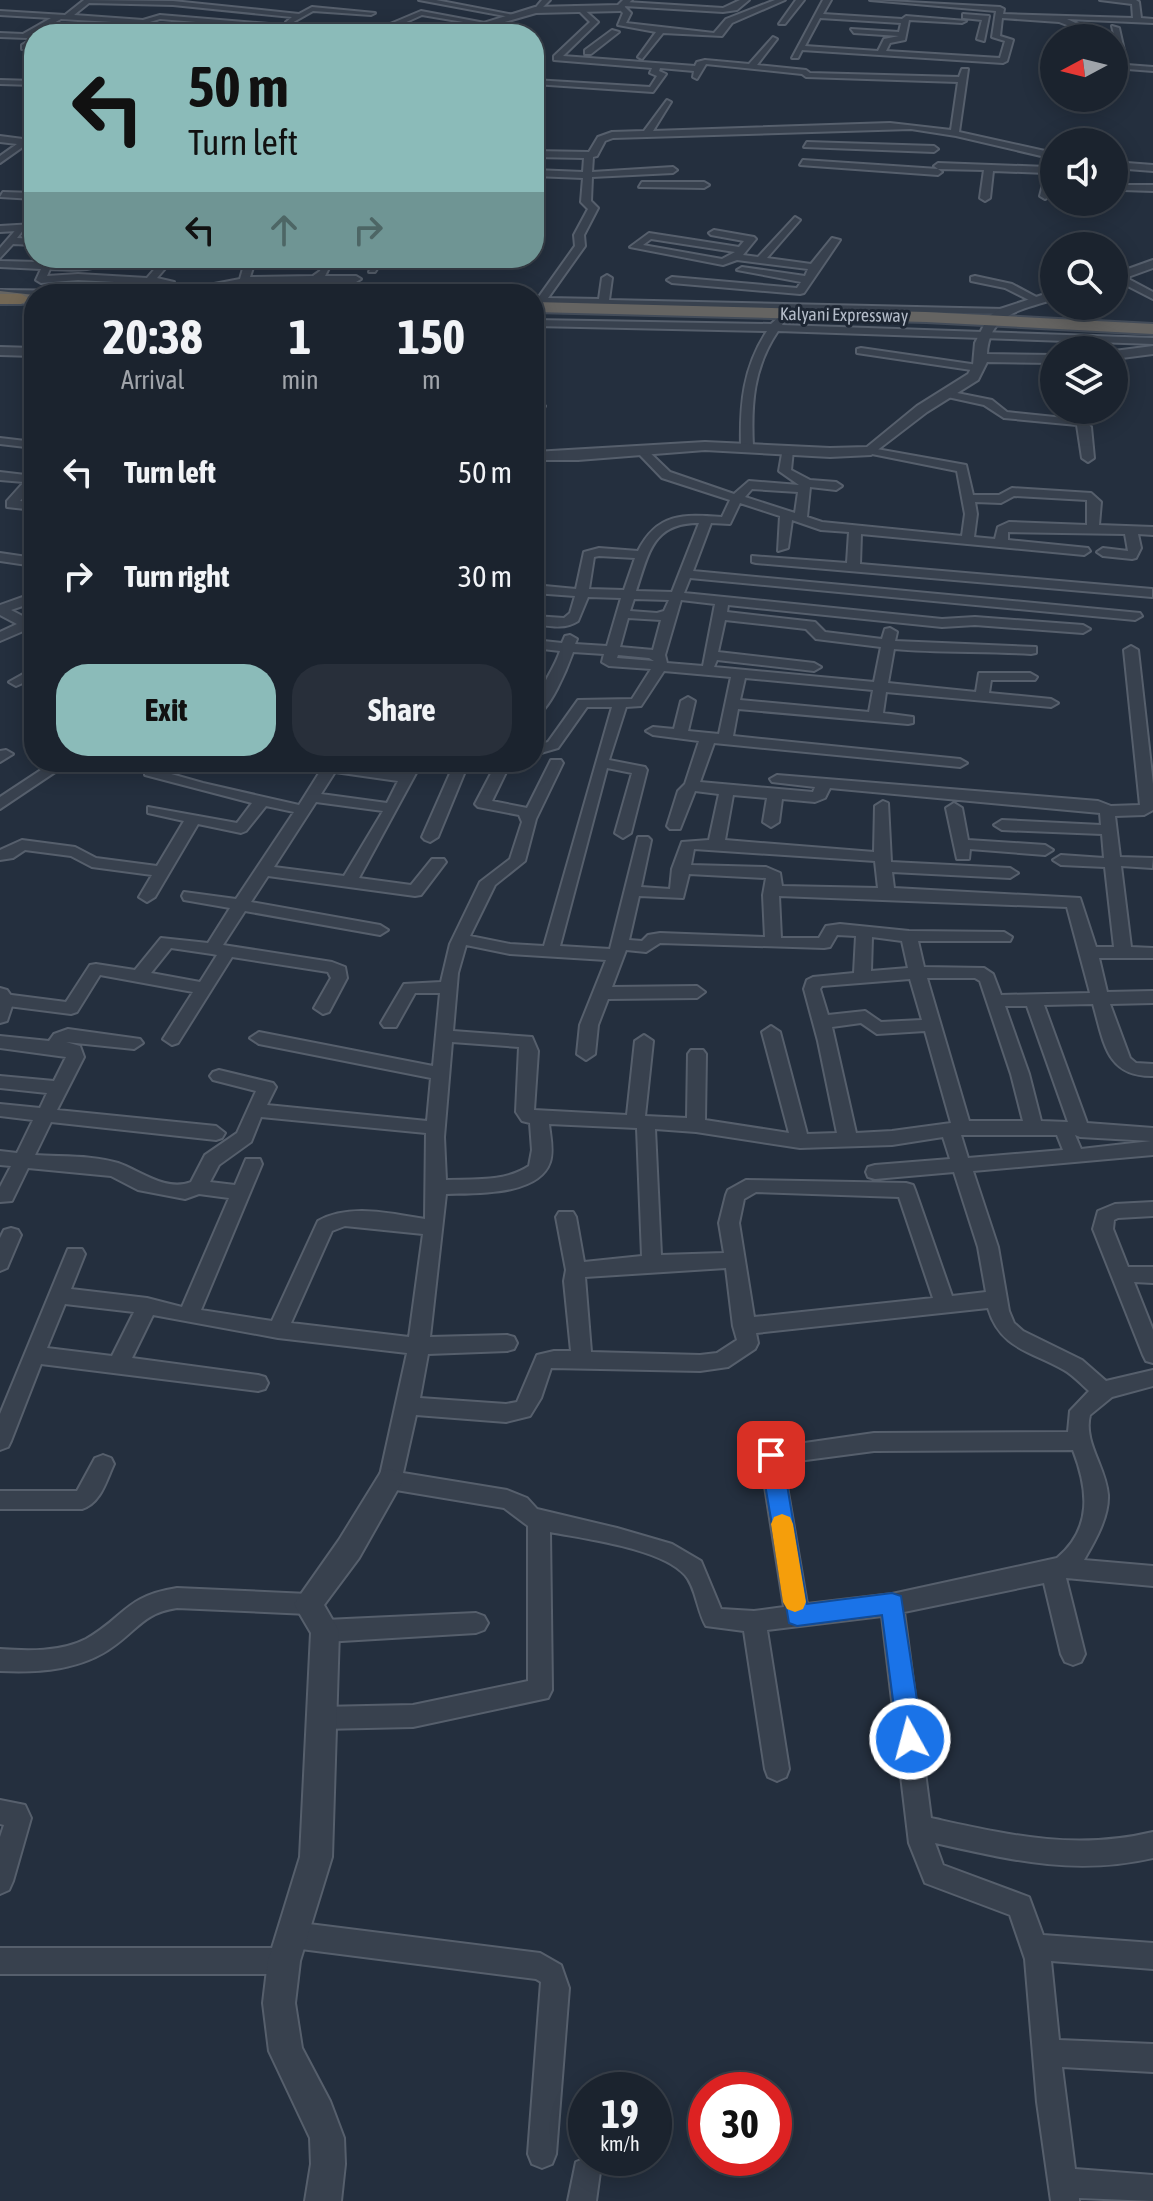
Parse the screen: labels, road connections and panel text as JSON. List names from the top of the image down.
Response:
{
  "streets": {
    "highway": ["Kalyani Expressway"]
  },
  "north": "left",
  "page": {
    "turn": ["50 m", "Turn left"],
    "eta": [
      "20:38",
      "Arrival",
      "1",
      "min",
      "150",
      "m"
    ],
    "list": [
      {
        "name": "Turn left",
        "value": "50 m"
      },
      {
        "name": "Turn right",
        "value": "30 m"
      }
    ],
    "buttons": ["Exit", "Share"],
    "speed": "19 km/h",
    "limit": "30"
  }
}
